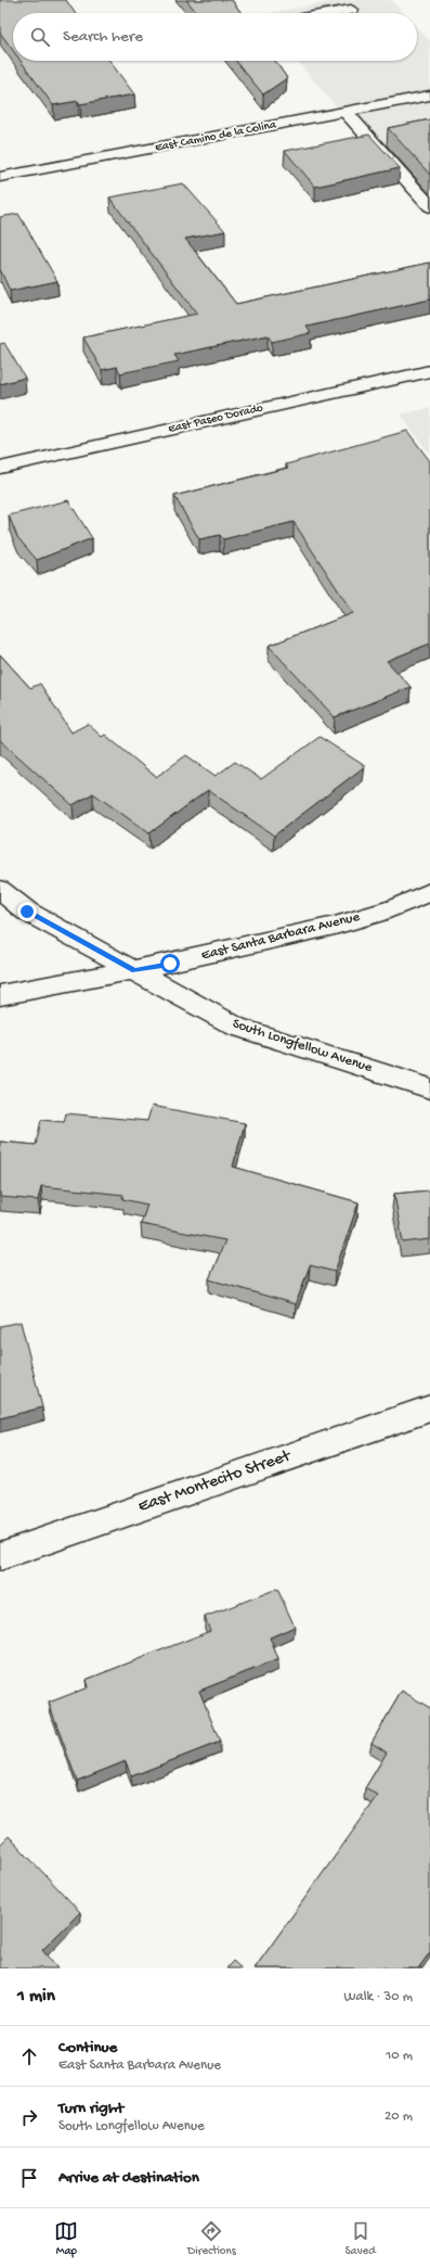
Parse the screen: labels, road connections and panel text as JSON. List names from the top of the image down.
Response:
{
  "streets": {
    "street": [
      "East Camino de la Colina",
      "East Paseo Dorado",
      "East Santa Barbara Avenue",
      "South Longfellow Avenue",
      "East Montecito Street"
    ]
  },
  "crossings": [
    ["East Santa Barbara Avenue", "South Longfellow Avenue"]
  ],
  "page": {
    "search": "Search here",
    "heading": ["1 min", "Walk · 30 m"],
    "list": [
      ["Continue", "East Santa Barbara Avenue", "10 m"],
      ["Turn right", "South Longfellow Avenue", "20 m"],
      "Arrive at destination"
    ],
    "nav": ["Map", "Directions", "Saved"]
  }
}
